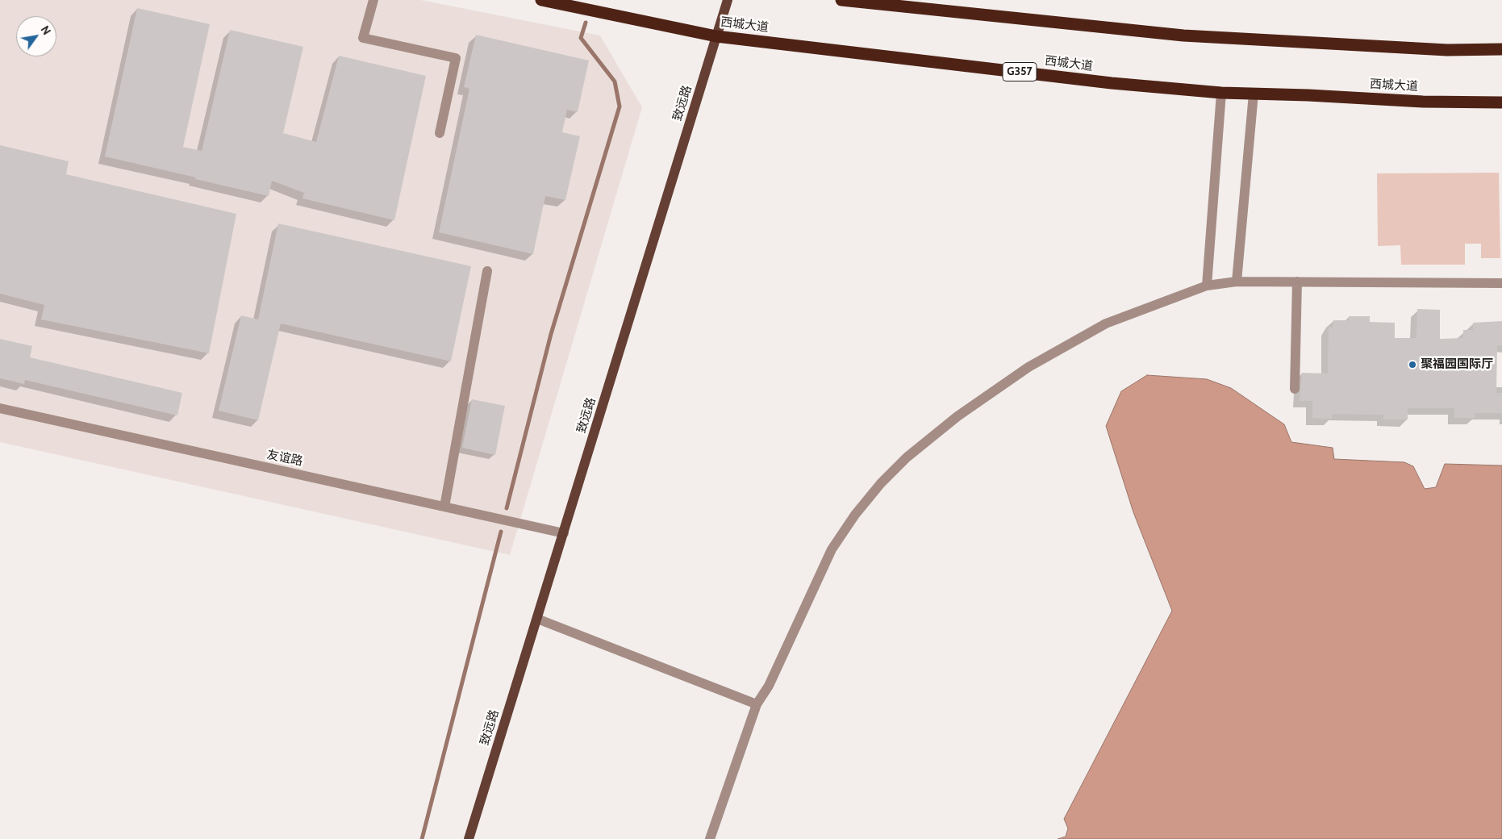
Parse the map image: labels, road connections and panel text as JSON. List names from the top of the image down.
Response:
{
  "streets": {
    "highway": ["西城大道", "G357"],
    "main road": ["致远路"],
    "street": ["友谊路"]
  },
  "crossings": [
    ["西城大道", "致远路"],
    ["致远路", "友谊路"]
  ],
  "places": ["聚福园国际厅"],
  "north": "top right"
}
